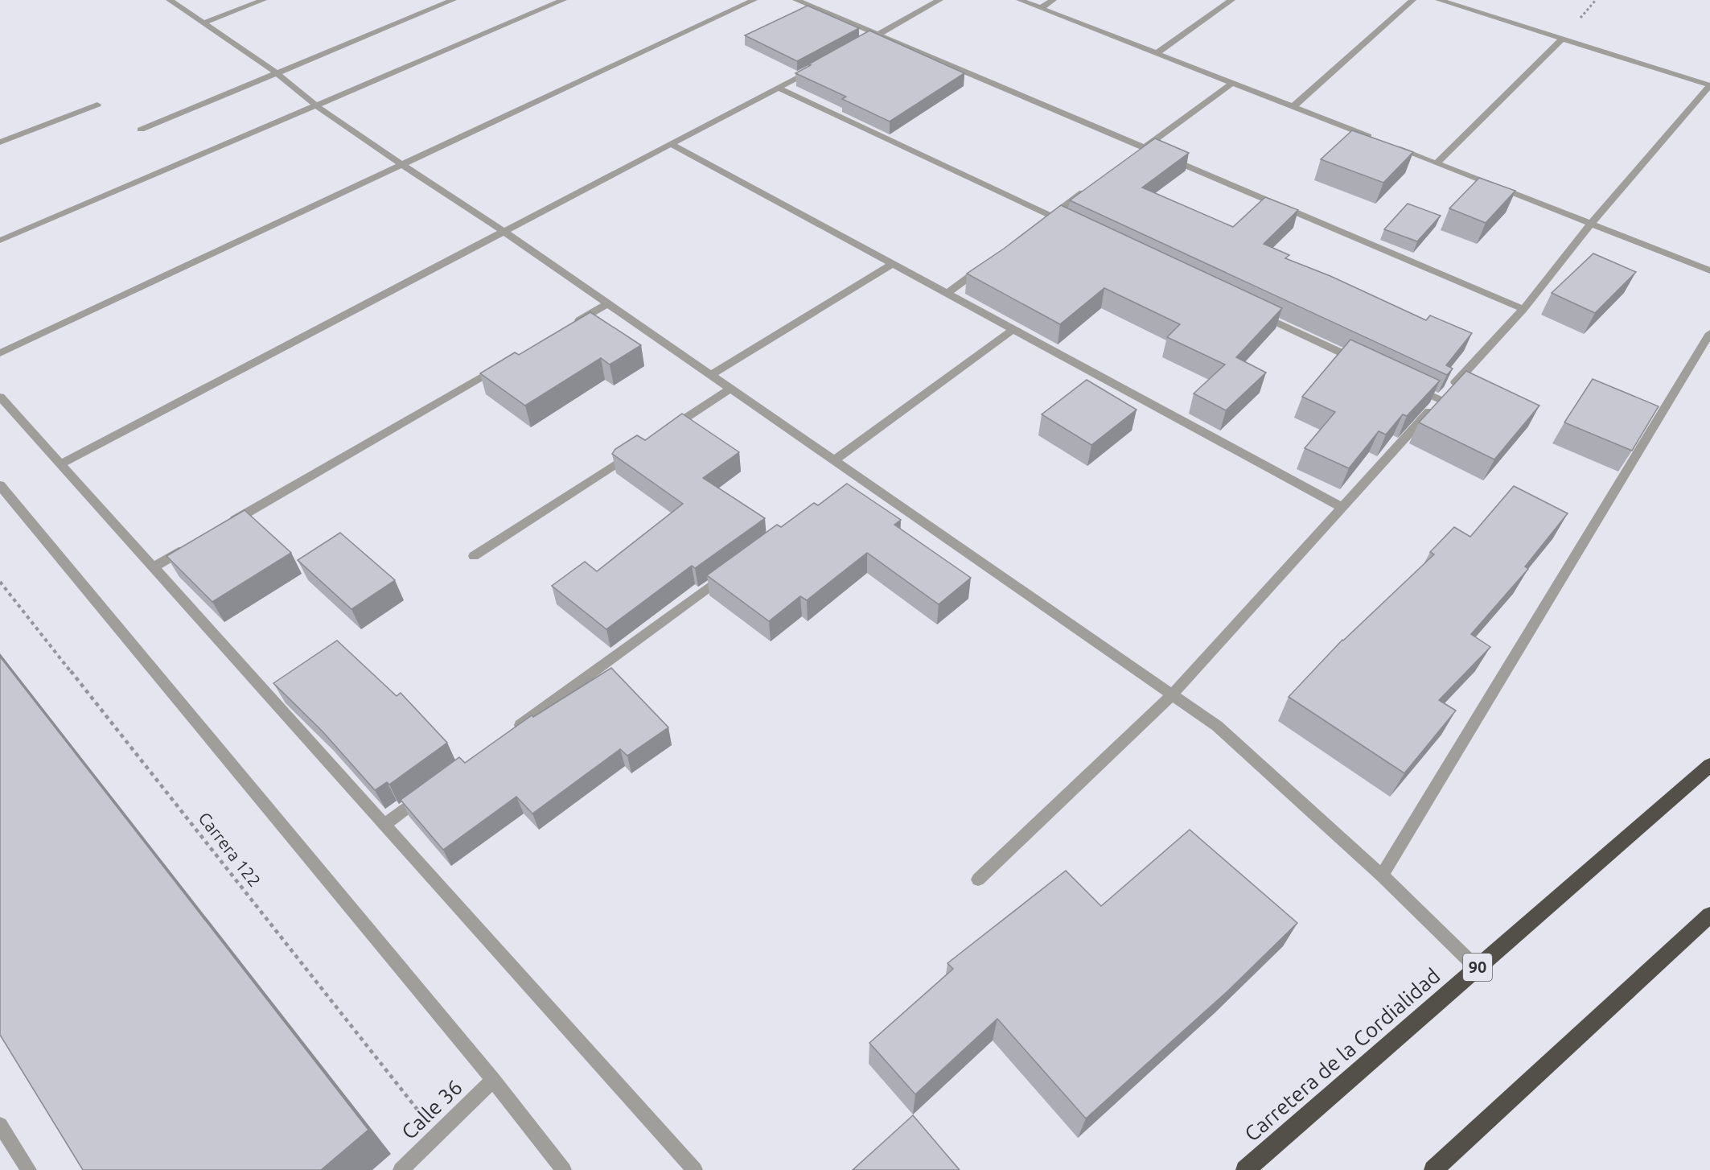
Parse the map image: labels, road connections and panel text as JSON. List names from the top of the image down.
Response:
{
  "streets": {
    "highway": ["90", "Carretera de la Cordialidad"],
    "street": ["Calle 36"],
    "path": ["Carrera 122"]
  },
  "crossings": [
    ["Carrera 122", "Calle 36"]
  ]
}
